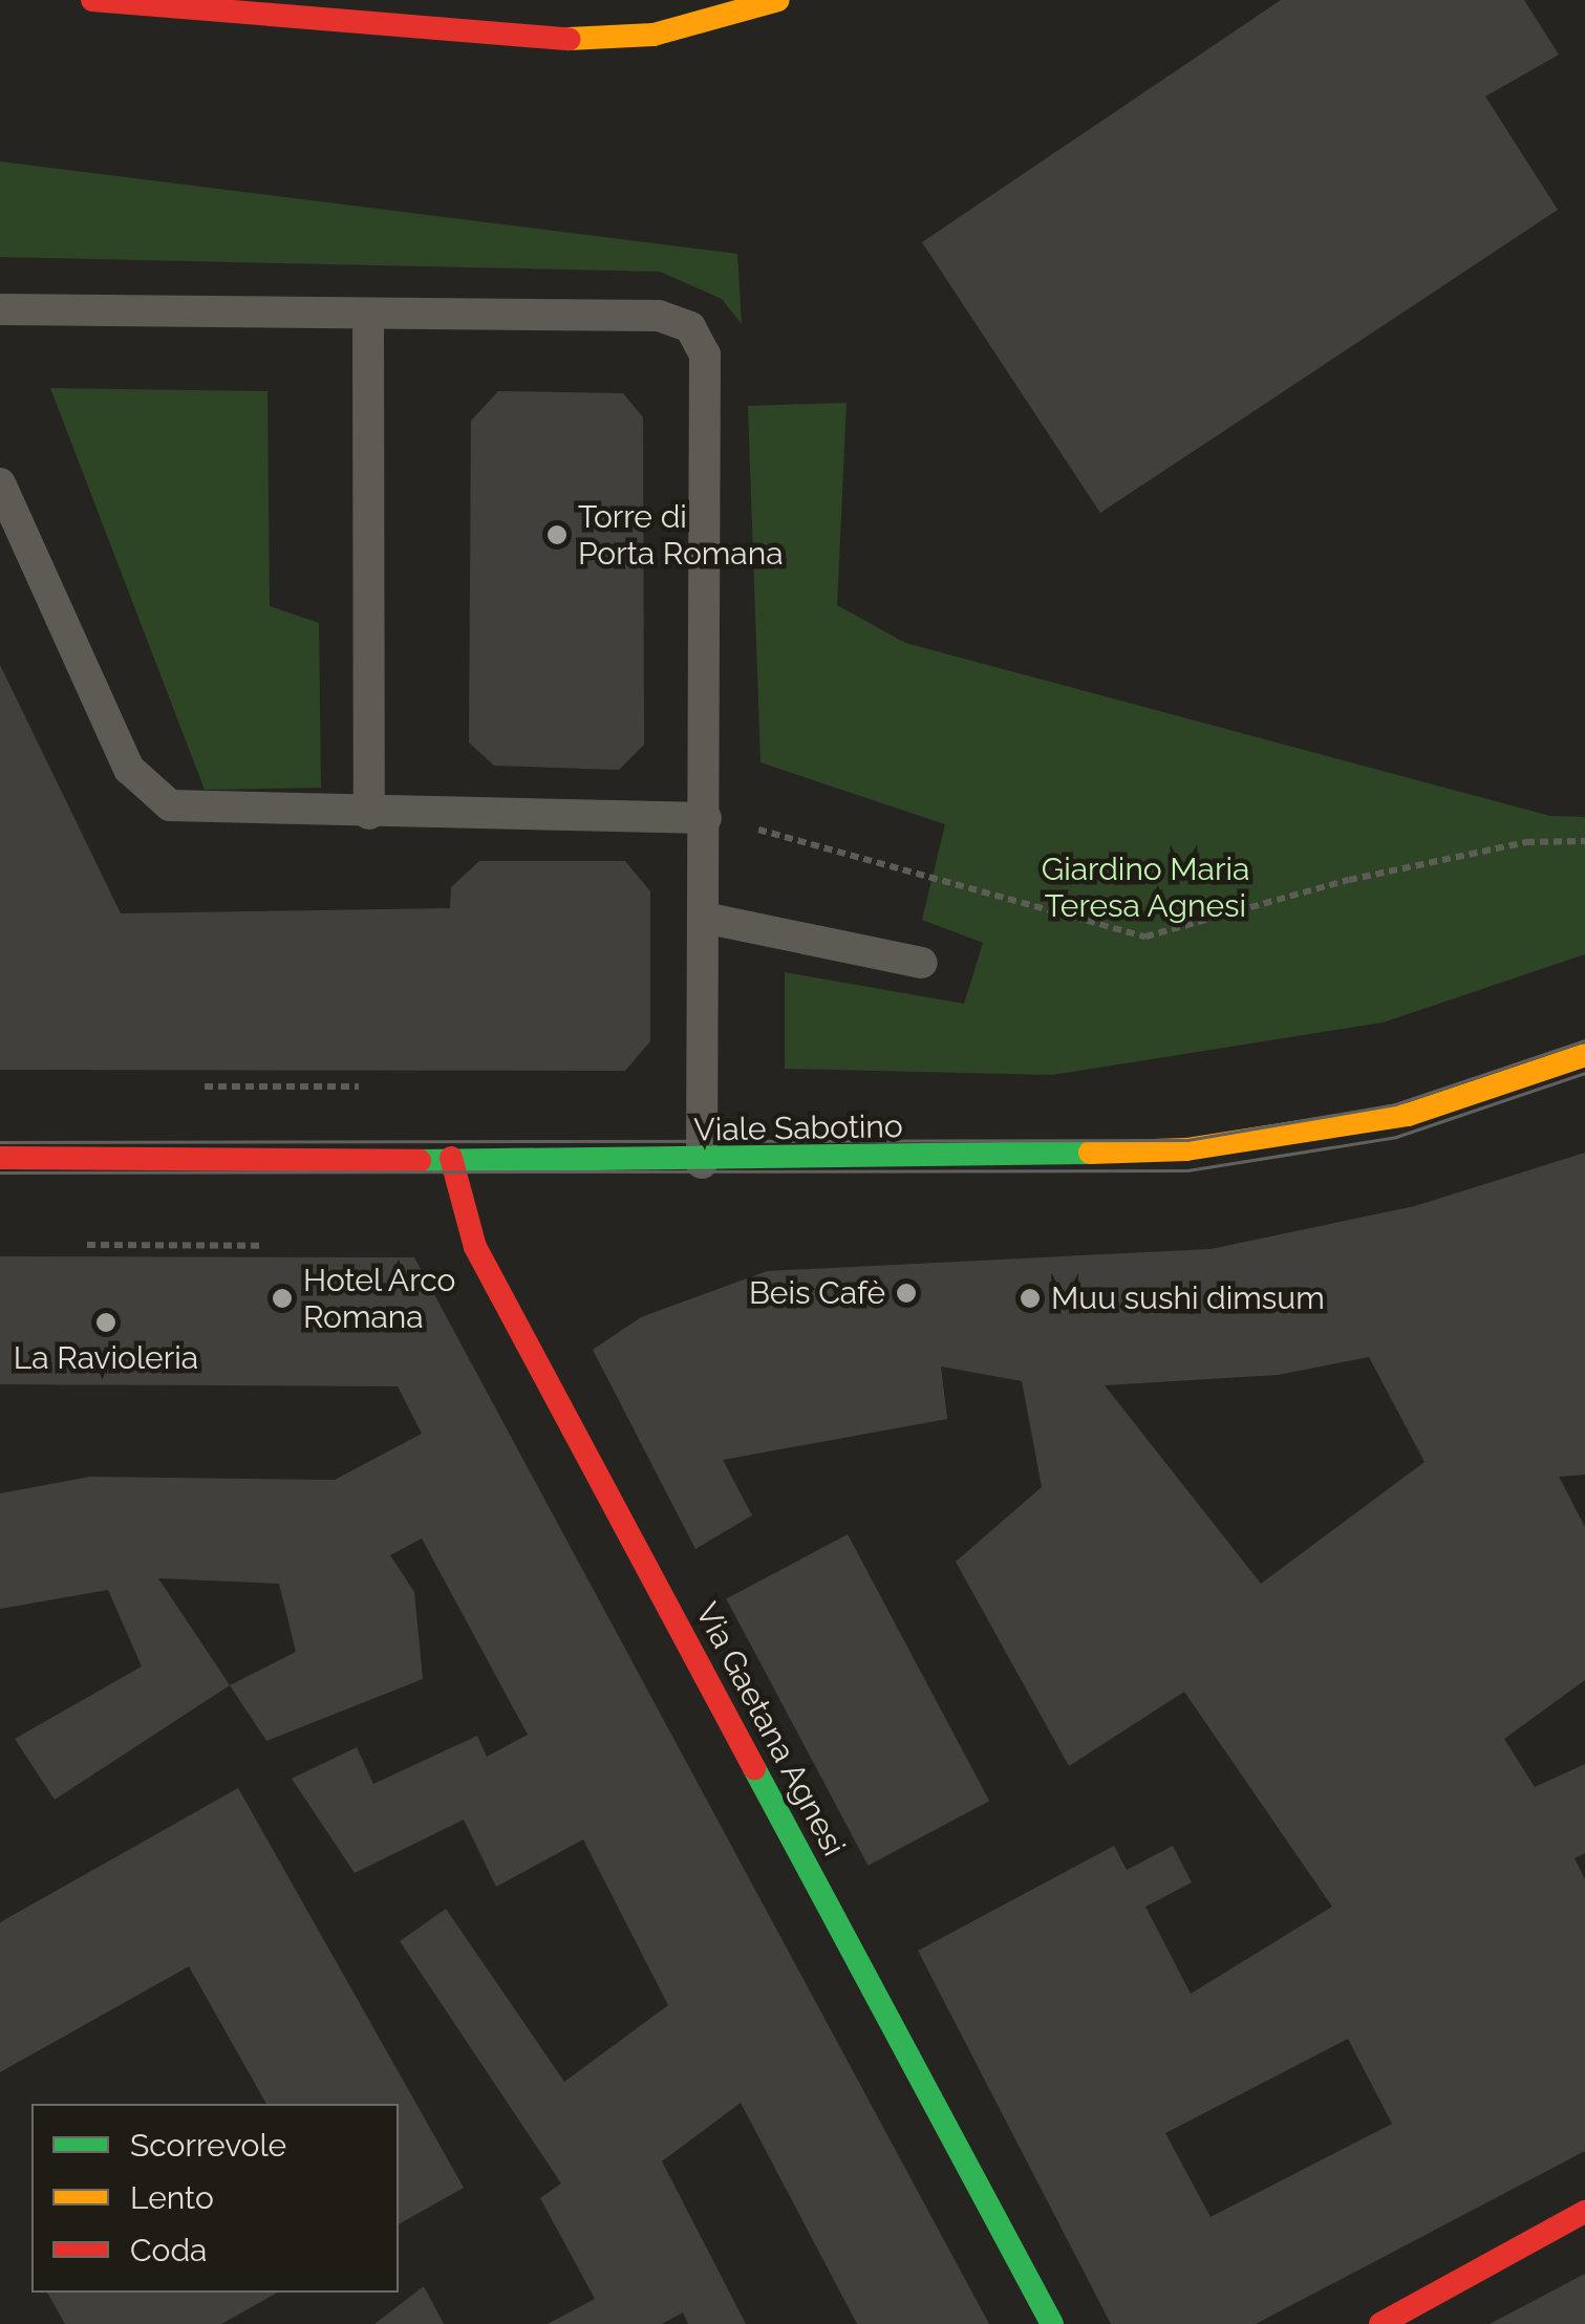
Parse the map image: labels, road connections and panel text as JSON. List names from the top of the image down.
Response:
{
  "streets": {
    "street": ["Viale Sabotino", "Via Gaetana Agnesi"]
  },
  "crossings": [
    ["Viale Sabotino", "Via Gaetana Agnesi"]
  ],
  "parks": ["Giardino Maria Teresa Agnesi"],
  "places": [
    "Torre di Porta Romana",
    "Beis Cafè",
    "Hotel Arco Romana",
    "Muu sushi dimsum",
    "La Ravioleria"
  ],
  "legend": ["Scorrevole", "Lento", "Coda"]
}
